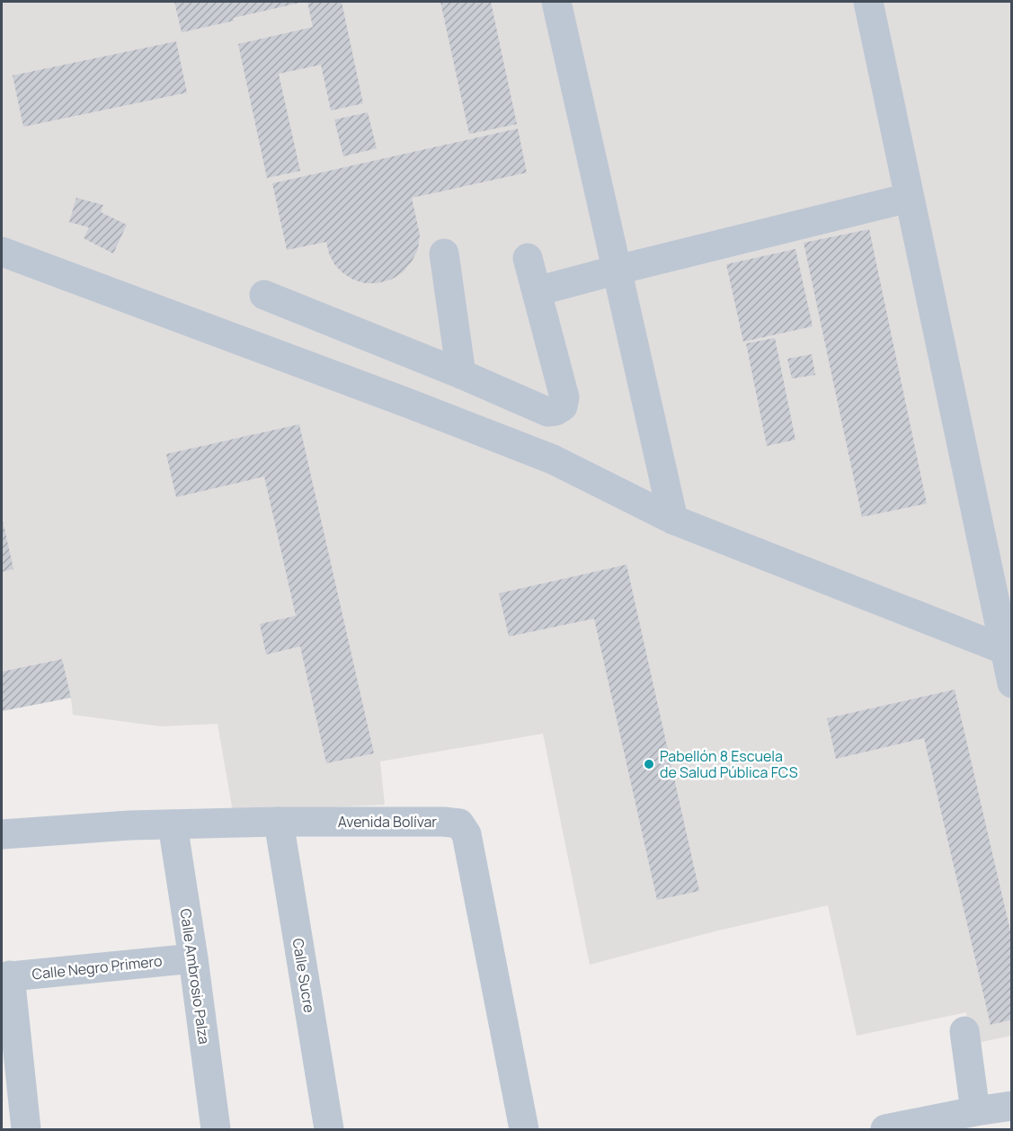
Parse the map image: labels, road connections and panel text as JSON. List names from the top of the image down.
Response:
{
  "streets": {
    "street": [
      "Avenida Bolívar",
      "Calle Negro Primero",
      "Calle Sucre",
      "Calle Ambrosio Palza"
    ]
  },
  "crossings": [
    ["Avenida Bolívar", "Calle Sucre"],
    ["Avenida Bolívar", "Calle Ambrosio Palza"],
    ["Calle Negro Primero", "Calle Ambrosio Palza"]
  ],
  "places": ["Pabellón 8 Escuela de Salud Pública FCS"]
}
